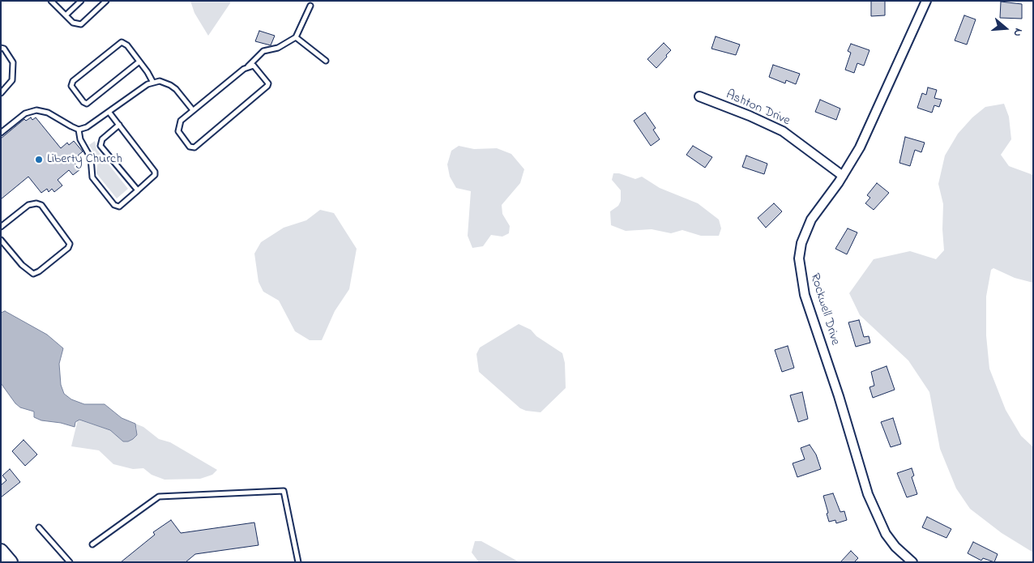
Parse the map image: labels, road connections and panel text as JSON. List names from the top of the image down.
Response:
{
  "streets": {
    "street": ["Ashton Drive", "Rockwell Drive"]
  },
  "crossings": [
    ["Ashton Drive", "Rockwell Drive"]
  ],
  "places": ["Liberty Church"],
  "north": "right"
}
